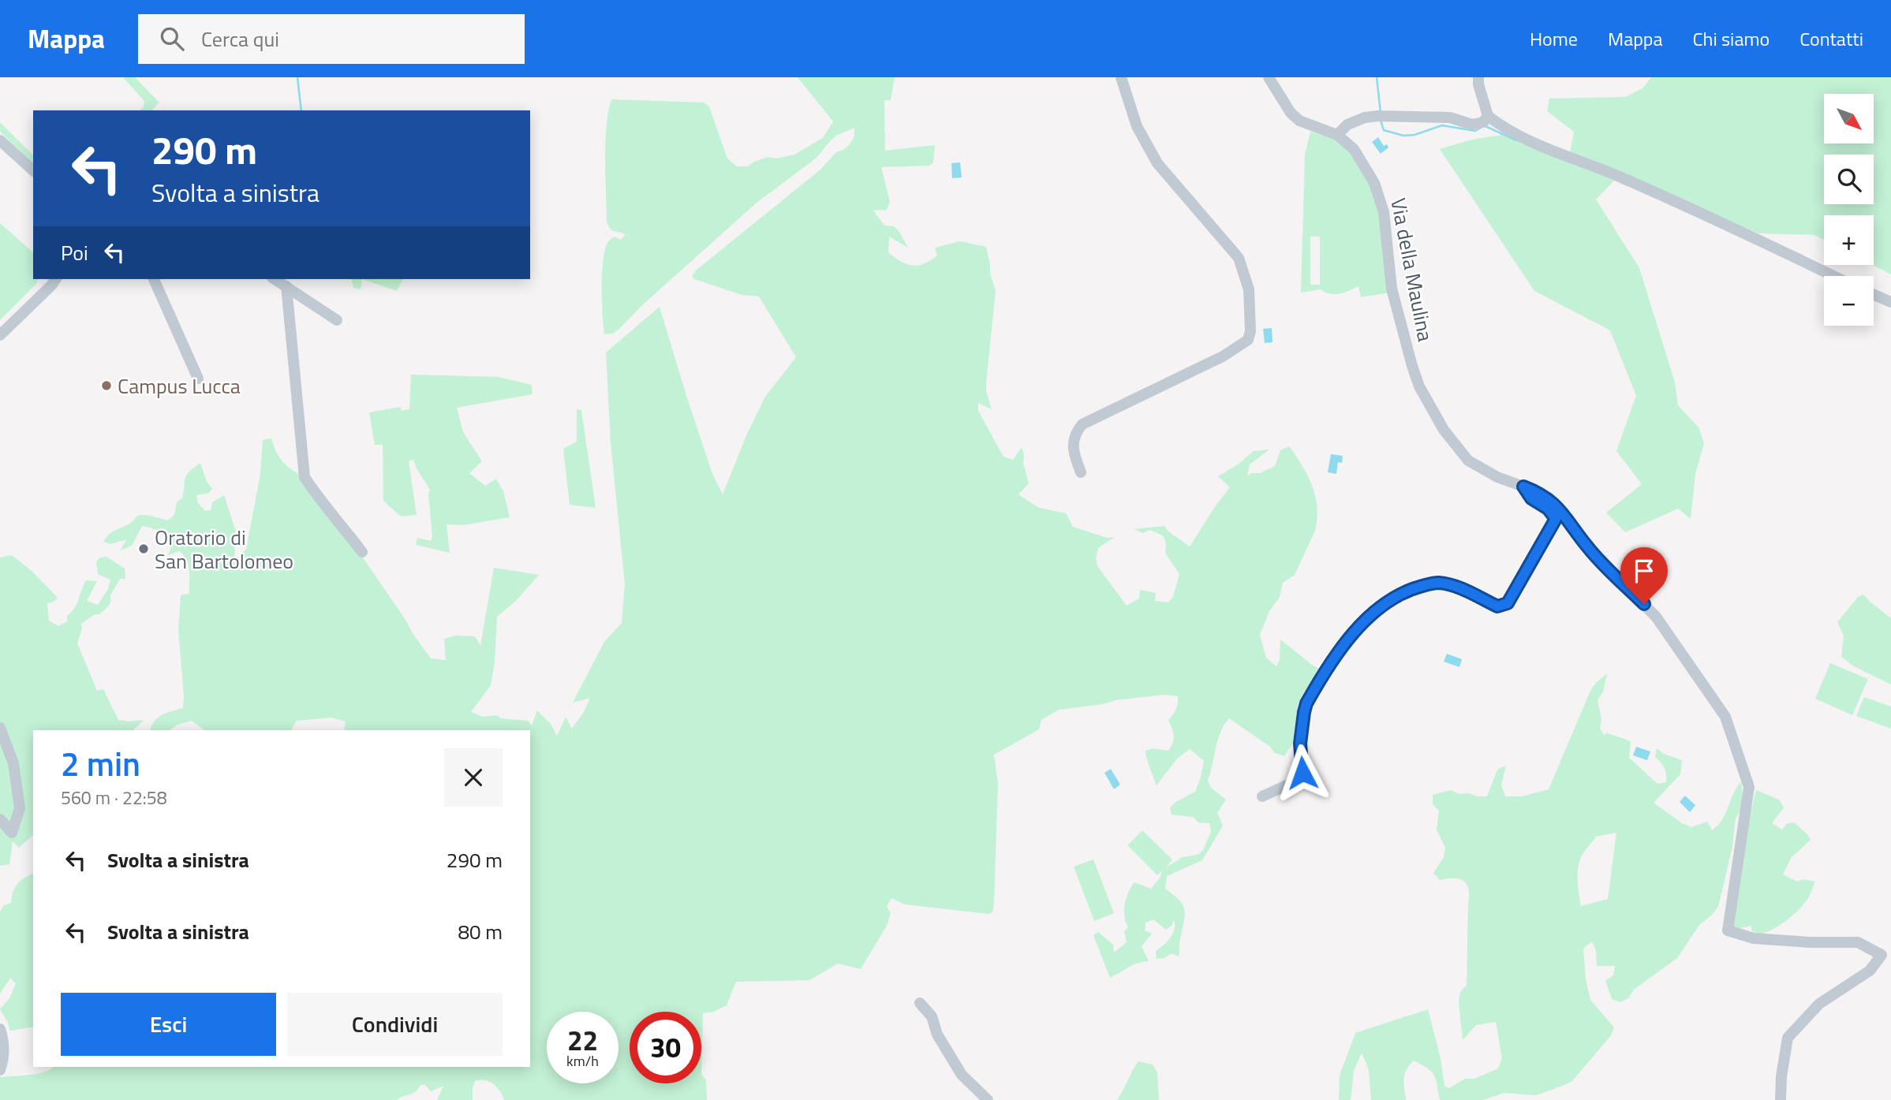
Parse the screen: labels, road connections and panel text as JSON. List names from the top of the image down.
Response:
{
  "streets": {
    "street": ["Via della Maulina"]
  },
  "places": ["Campus Lucca", "Oratorio di San Bartolomeo"],
  "north": "bottom right",
  "page": {
    "header": "Mappa",
    "search": "Cerca qui",
    "nav": [
      "Home",
      "Mappa",
      "Chi siamo",
      "Contatti"
    ],
    "map_buttons": ["+", "−"],
    "turn": ["290 m", "Svolta a sinistra"],
    "then": "Poi",
    "heading": ["2 min", "560 m · 22:58"],
    "list": [
      {
        "name": "Svolta a sinistra",
        "value": "290 m"
      },
      {
        "name": "Svolta a sinistra",
        "value": "80 m"
      }
    ],
    "buttons": ["Esci", "Condividi"],
    "speed": "22 km/h",
    "limit": "30"
  }
}
